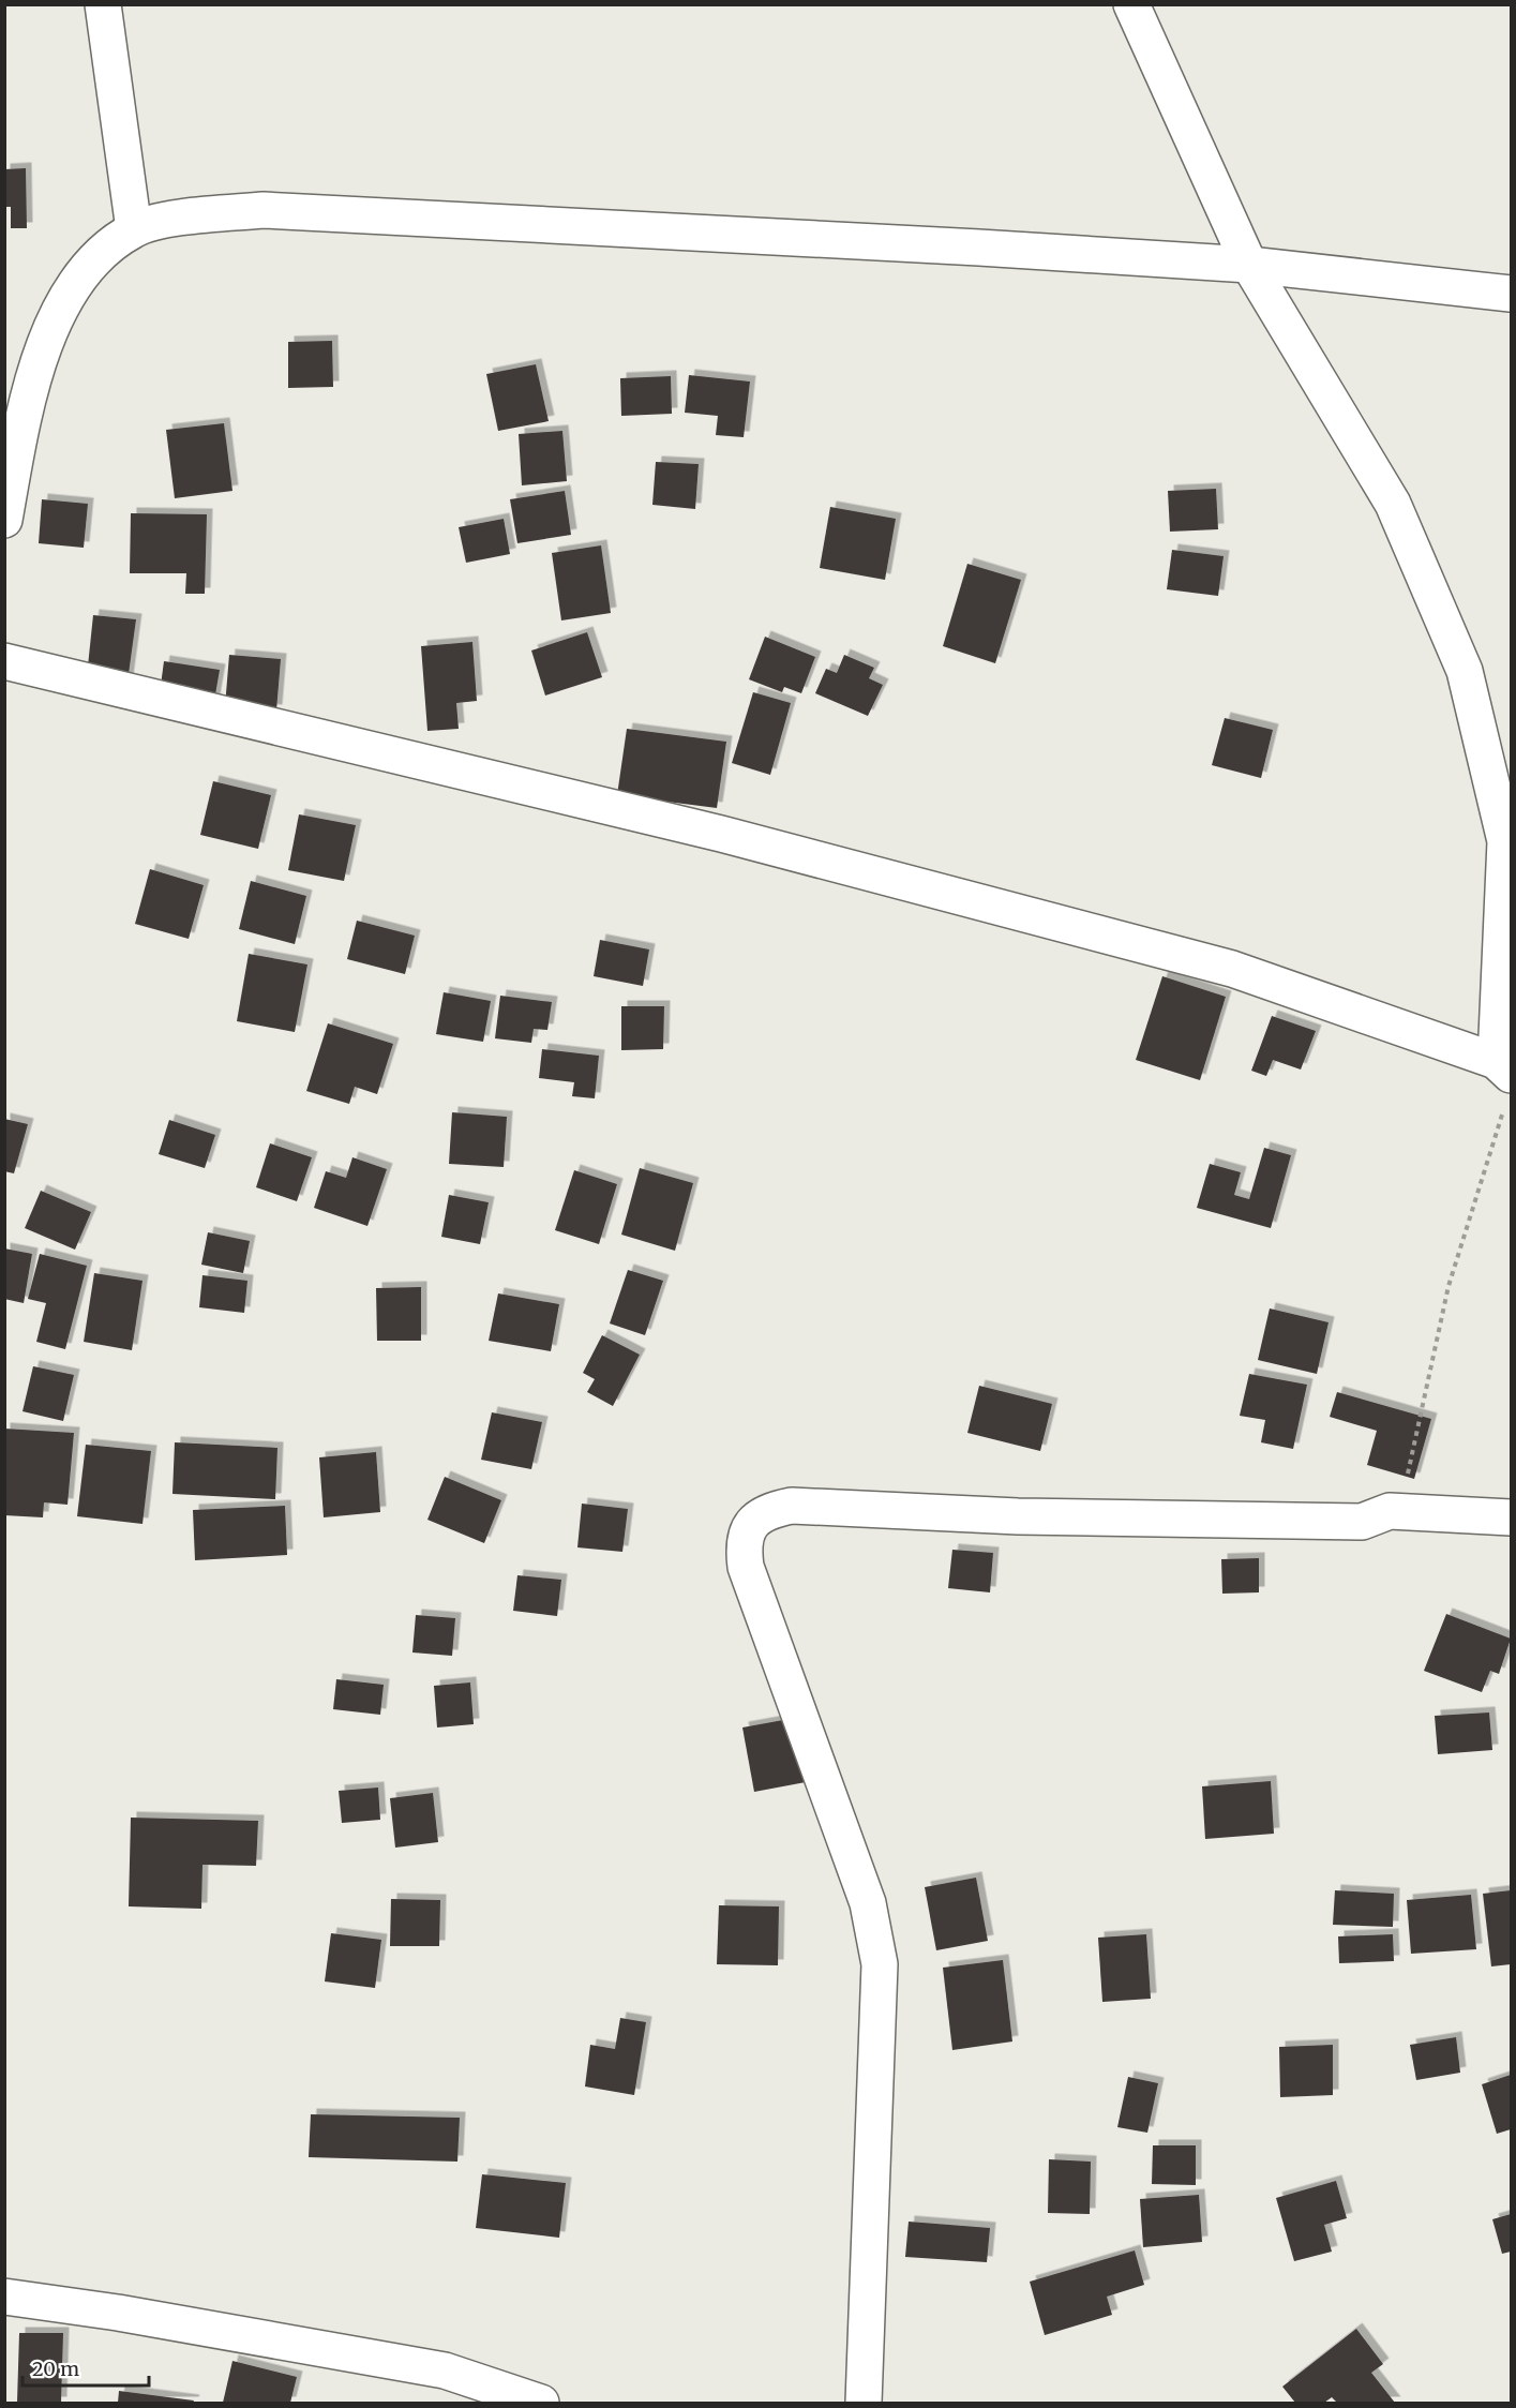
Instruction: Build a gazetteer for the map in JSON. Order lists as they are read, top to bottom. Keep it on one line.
{"scale_bar":"20 m"}
